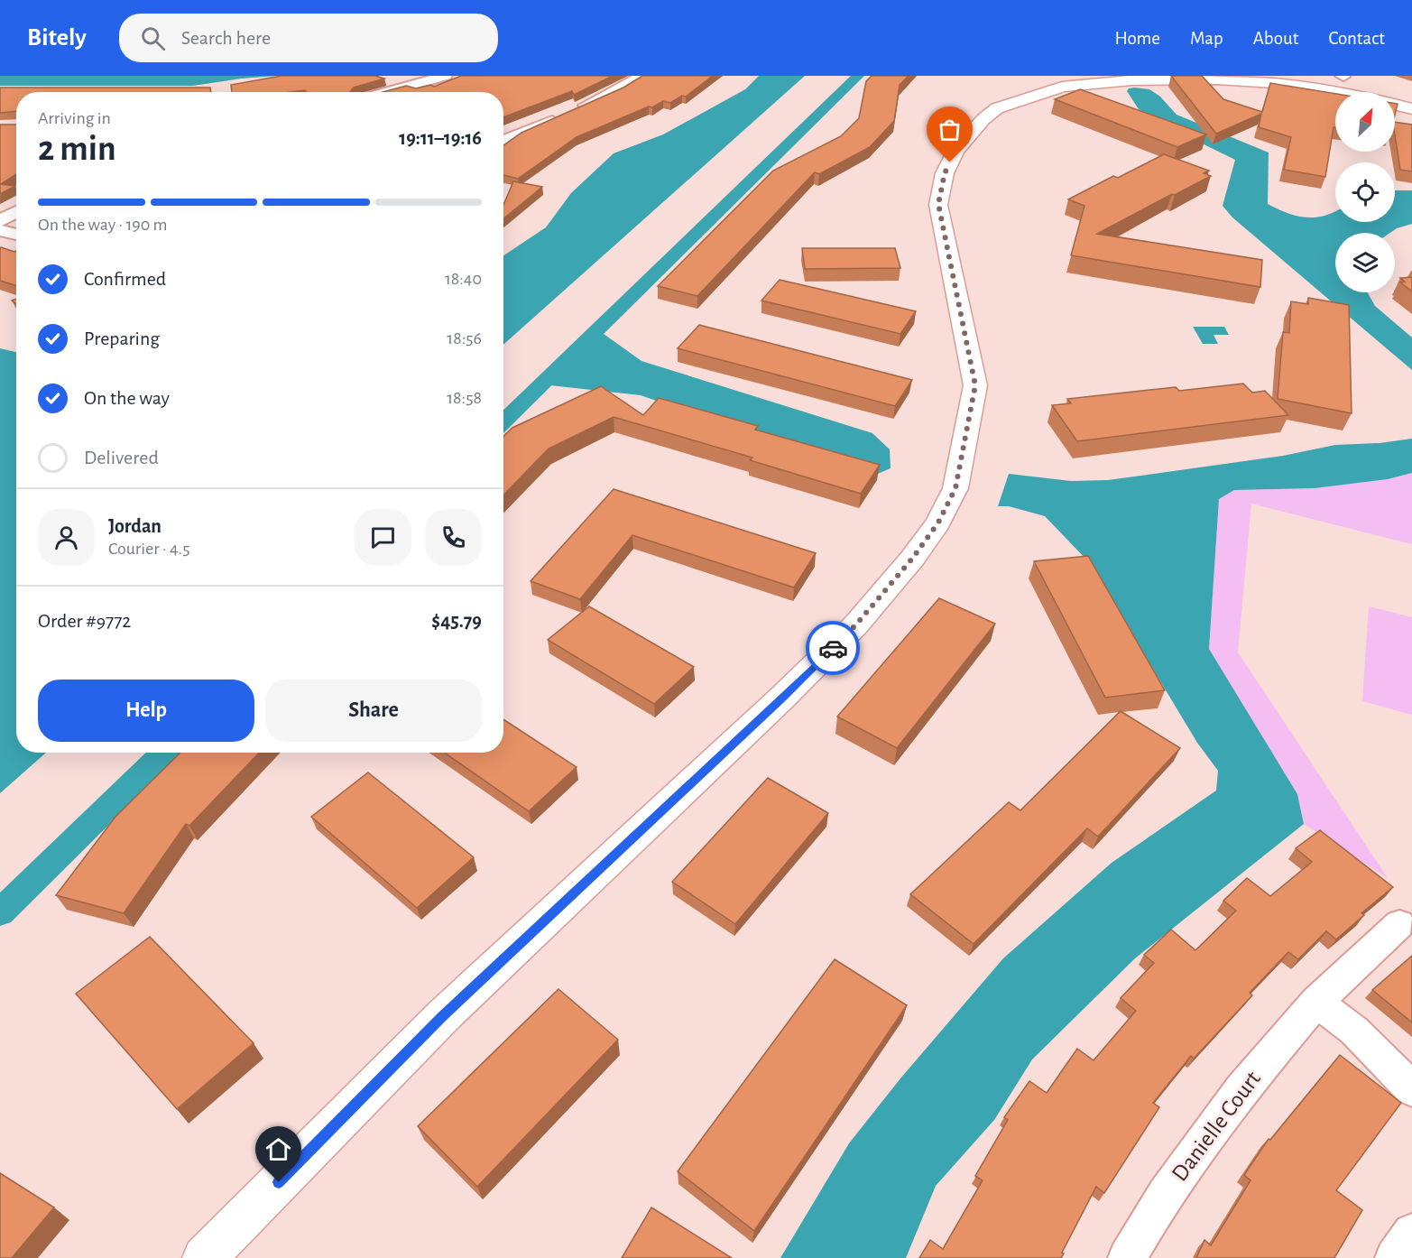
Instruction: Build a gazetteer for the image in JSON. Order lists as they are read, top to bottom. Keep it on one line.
{"streets":{"street":["Danielle Court"]},"north":"top right","page":{"header":"Bitely","search":"Search here","nav":["Home","Map","About","Contact"],"heading":["2 min","Arriving in","19:11–19:16"],"panel":["Jordan","Courier · 4.5","Order #9772","$45.79"],"bar":"On the way · 190 m","list":[["Confirmed","18:40"],["Preparing","18:56"],["On the way","18:58"],"Delivered"],"buttons":["Help","Share"]}}
